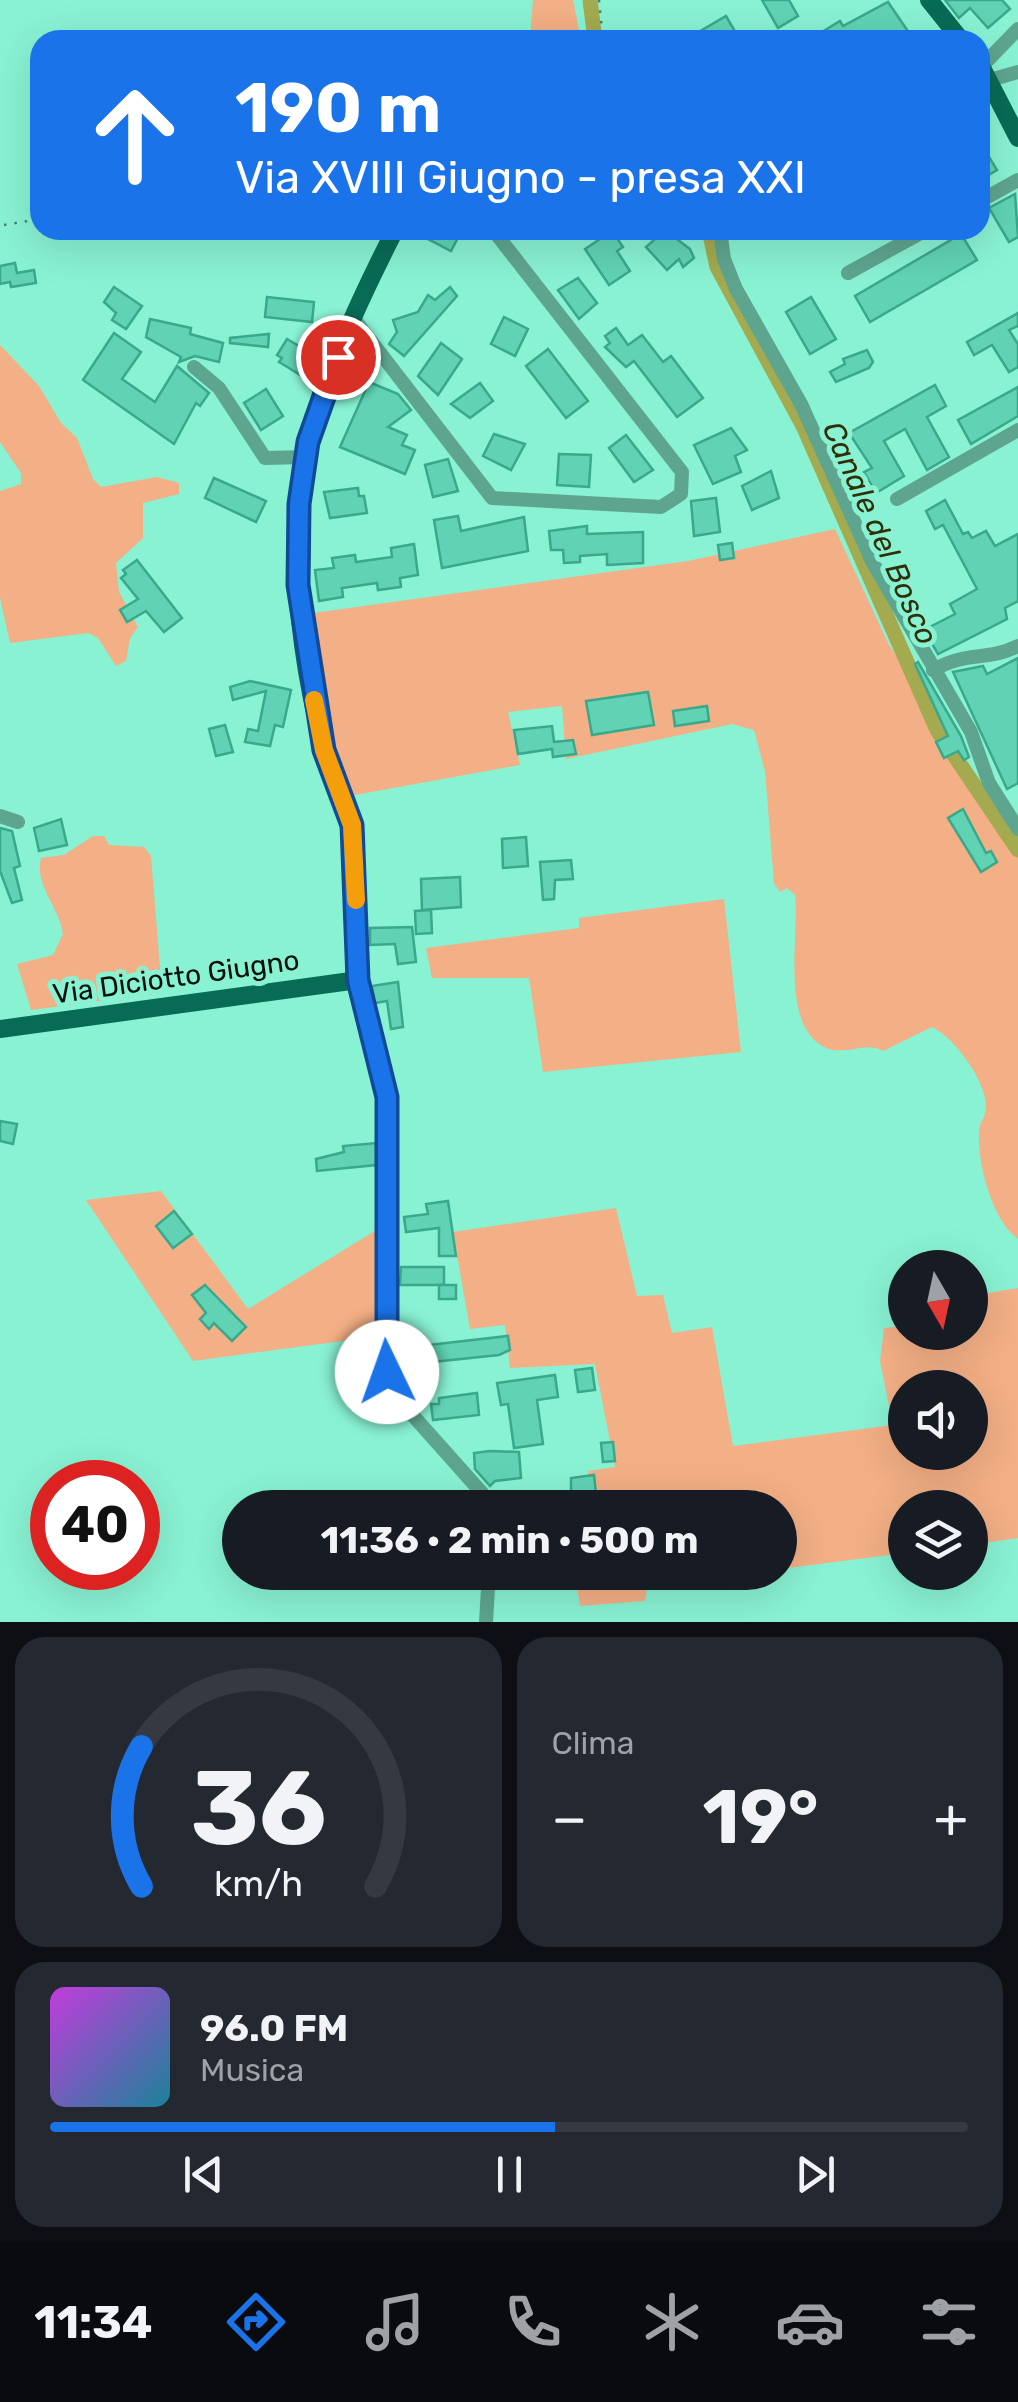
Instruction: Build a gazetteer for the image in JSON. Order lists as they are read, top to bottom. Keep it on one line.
{"streets":{"main road":["Via Diciotto Giugno"]},"water":["Canale del Bosco"],"north":"bottom","page":{"turn":["190 m","Via XVIII Giugno - presa XXI"],"limit":"40","trip":"11:36 · 2 min · 500 m","tile":"Clima","heat":["−","19°","+"],"song":["96.0 FM","Musica"],"tabs":"11:34","gauge":["36","km/h"]}}
